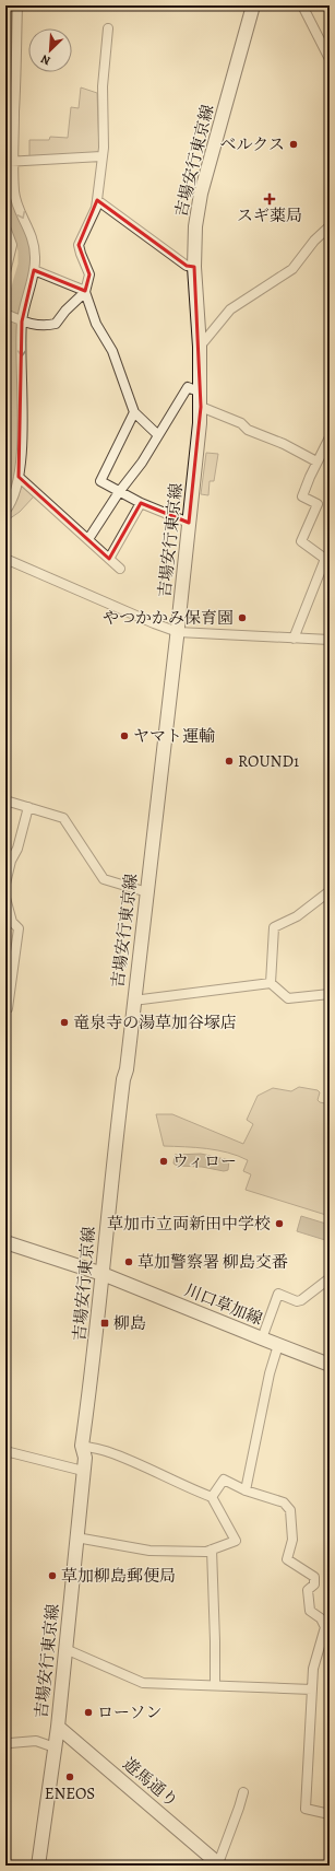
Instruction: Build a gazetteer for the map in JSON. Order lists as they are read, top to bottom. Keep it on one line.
{"streets":{"main road":["吉場安行東京線","川口草加線","遊馬通り"]},"crossings":[["吉場安行東京線","川口草加線"],["吉場安行東京線","遊馬通り"]],"places":{"other":["ベルクス","やつかかみ保育園","ヤマト運輸","ROUND1","竜泉寺の湯草加谷塚店","ウィロー","草加市立両新田中学校","草加警察署 柳島交番","草加柳島郵便局","ローソン","ENEOS"],"health":["スギ薬局"],"transit":["柳島"]},"north":"bottom left"}
